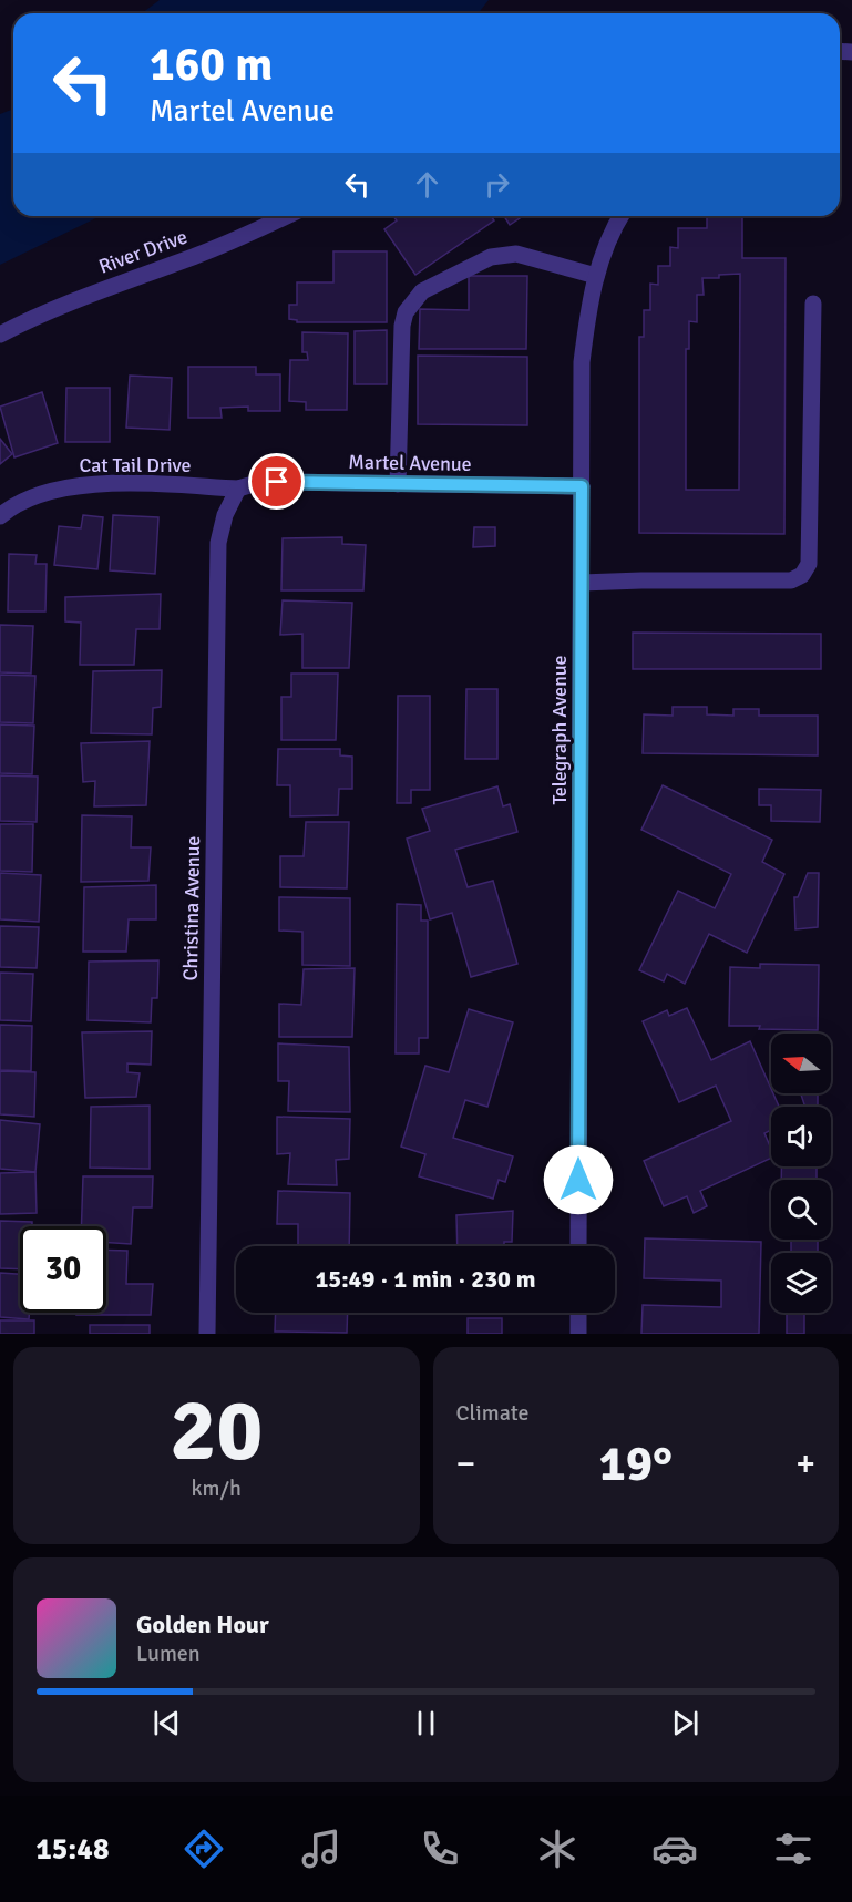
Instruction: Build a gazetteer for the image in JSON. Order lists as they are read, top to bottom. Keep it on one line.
{"streets":{"street":["River Drive","Martel Avenue","Cat Tail Drive","Telegraph Avenue","Christina Avenue"]},"crossings":[["Martel Avenue","Cat Tail Drive"],["Martel Avenue","Telegraph Avenue"],["Martel Avenue","Christina Avenue"],["Cat Tail Drive","Christina Avenue"]],"north":"left","page":{"turn":["160 m","Martel Avenue"],"limit":"30","trip":"15:49 · 1 min · 230 m","tile":[["20","km/h"],"Climate"],"heat":["−","19°","+"],"song":["Golden Hour","Lumen"],"tabs":"15:48"}}
